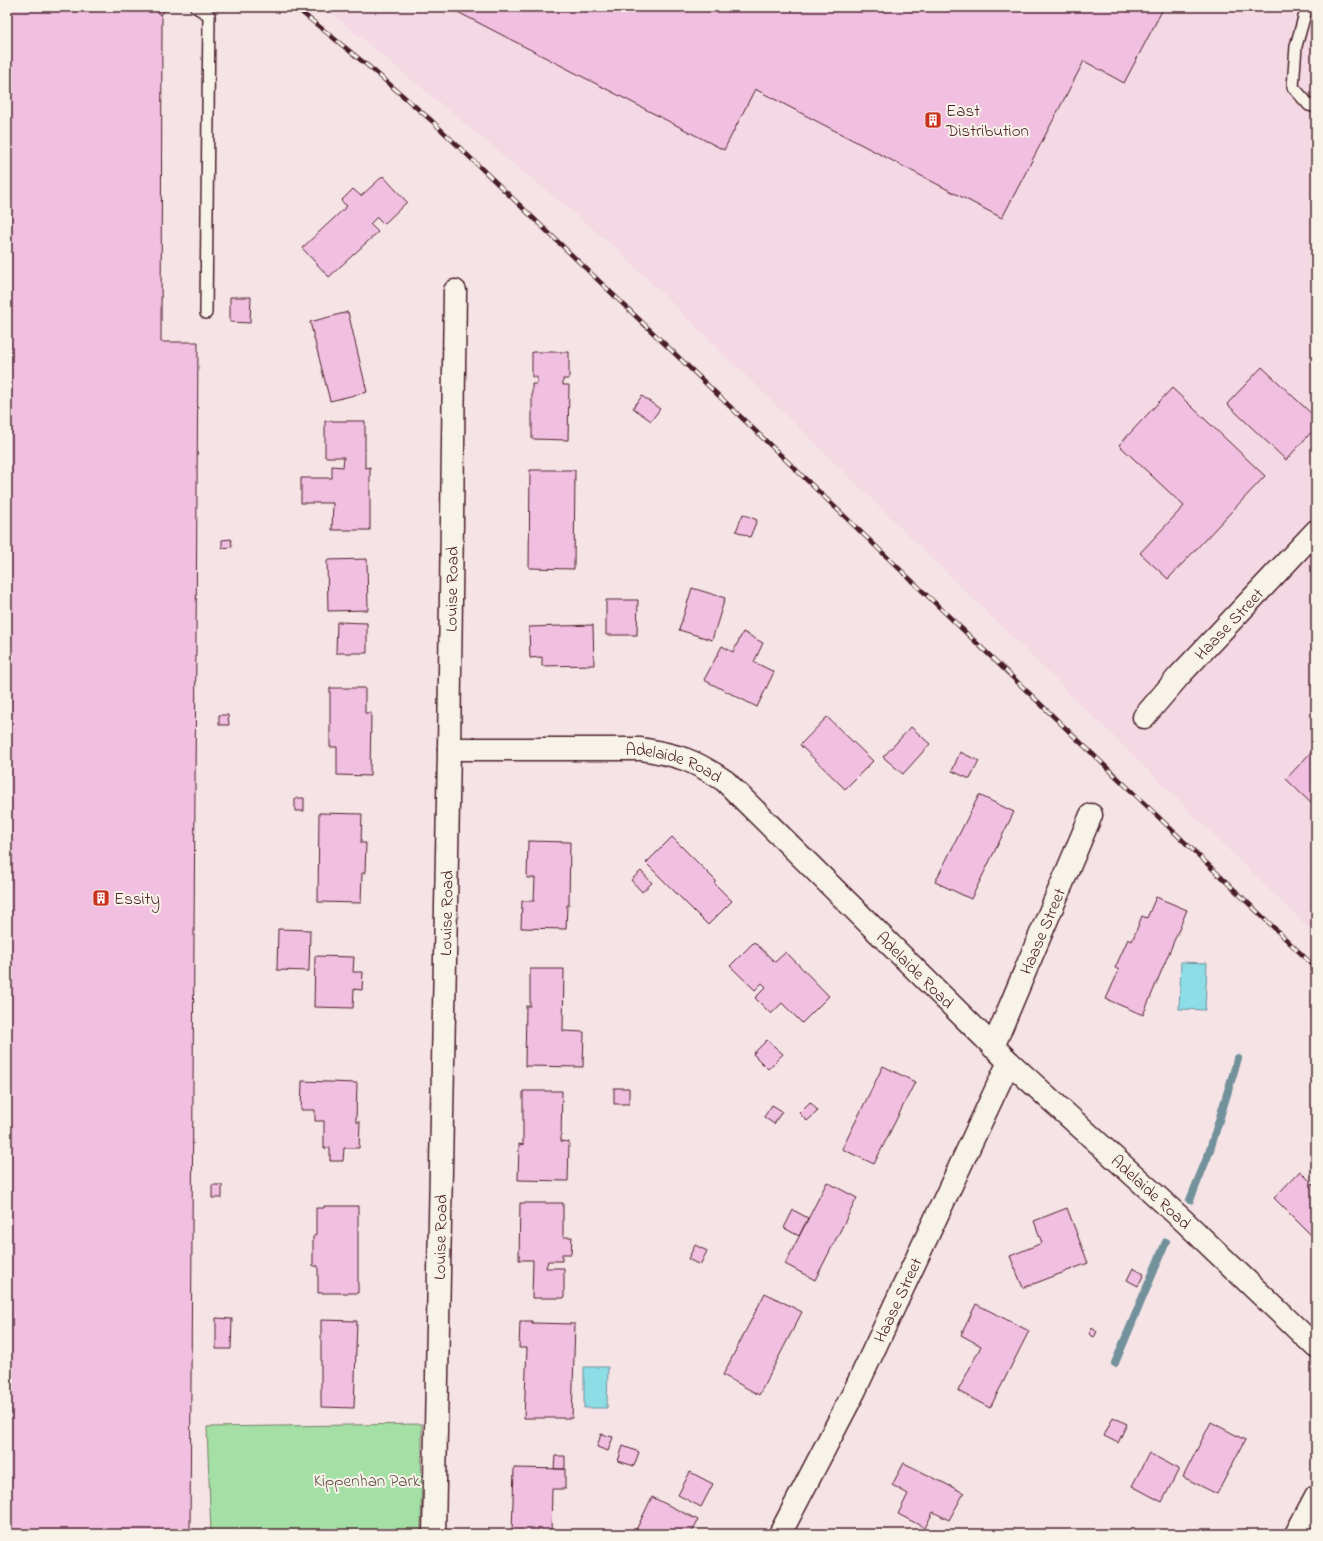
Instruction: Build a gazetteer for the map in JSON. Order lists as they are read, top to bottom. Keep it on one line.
{"streets":{"street":["Louise Road","Haase Street","Adelaide Road"]},"crossings":[["Louise Road","Adelaide Road"],["Haase Street","Adelaide Road"]],"parks":["Kippenhan Park"],"places":{"building":["East Distribution","Essity"]}}
